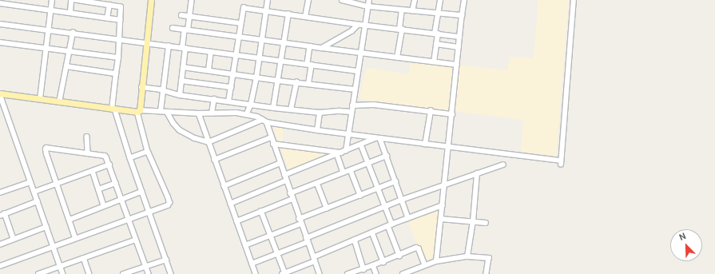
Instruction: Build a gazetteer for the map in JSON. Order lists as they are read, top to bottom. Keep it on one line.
{"north":"top left"}
